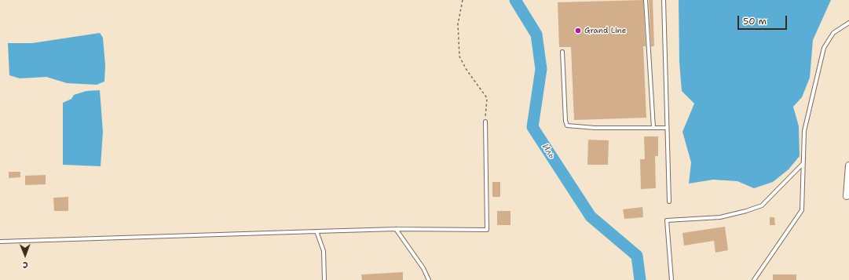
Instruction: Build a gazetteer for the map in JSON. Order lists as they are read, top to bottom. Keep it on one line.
{"water":["Иль"],"places":["Grand Line"],"scale_bar":"50 m","north":"bottom"}
